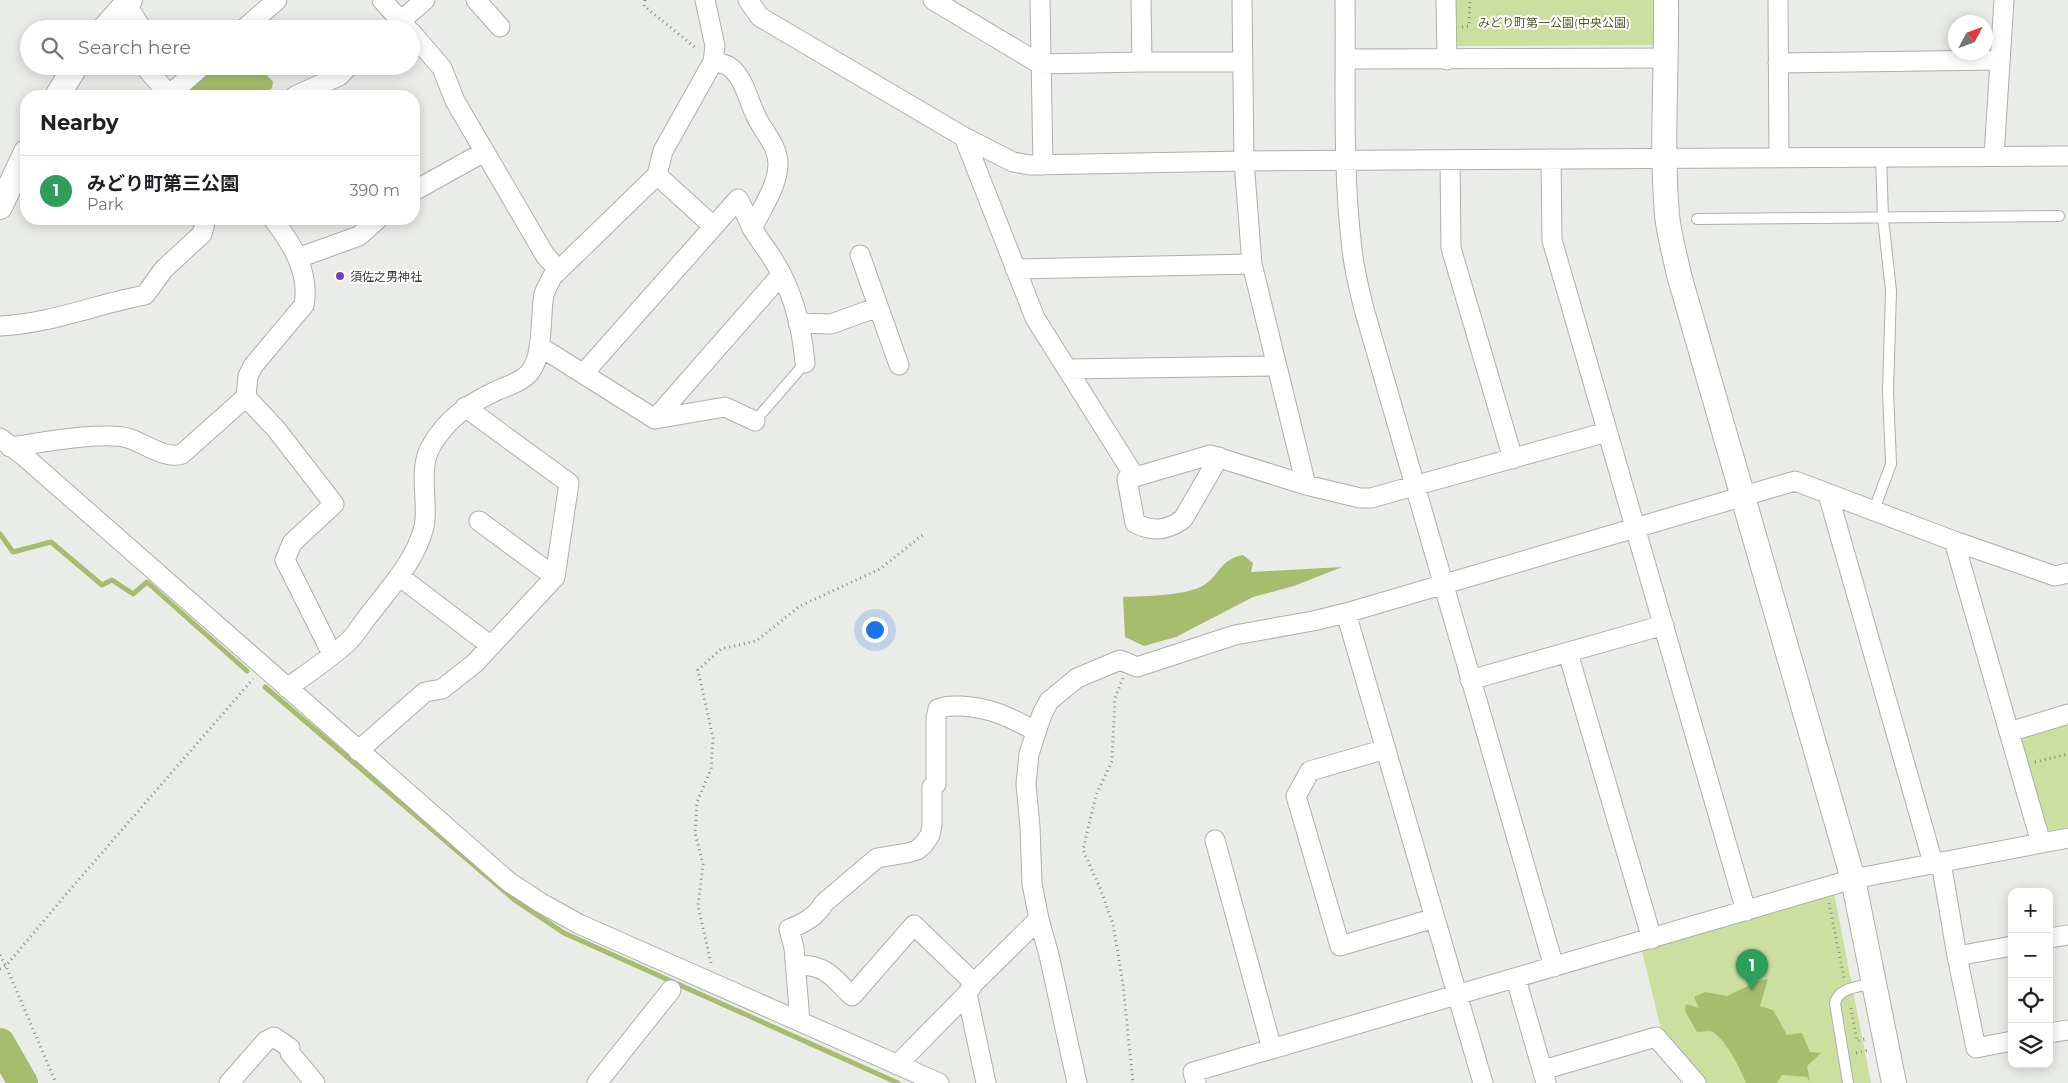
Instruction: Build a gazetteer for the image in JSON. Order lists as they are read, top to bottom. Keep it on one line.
{"parks":["みどり町第一公園(中央公園)"],"places":["須佐之男神社"],"north":"top right","page":{"search":"Search here","heading":"Nearby","list":[{"mark":"1","name":"みどり町第三公園","note":"Park","value":"390 m"}],"map_buttons":["+","−"],"pins":"1"}}
